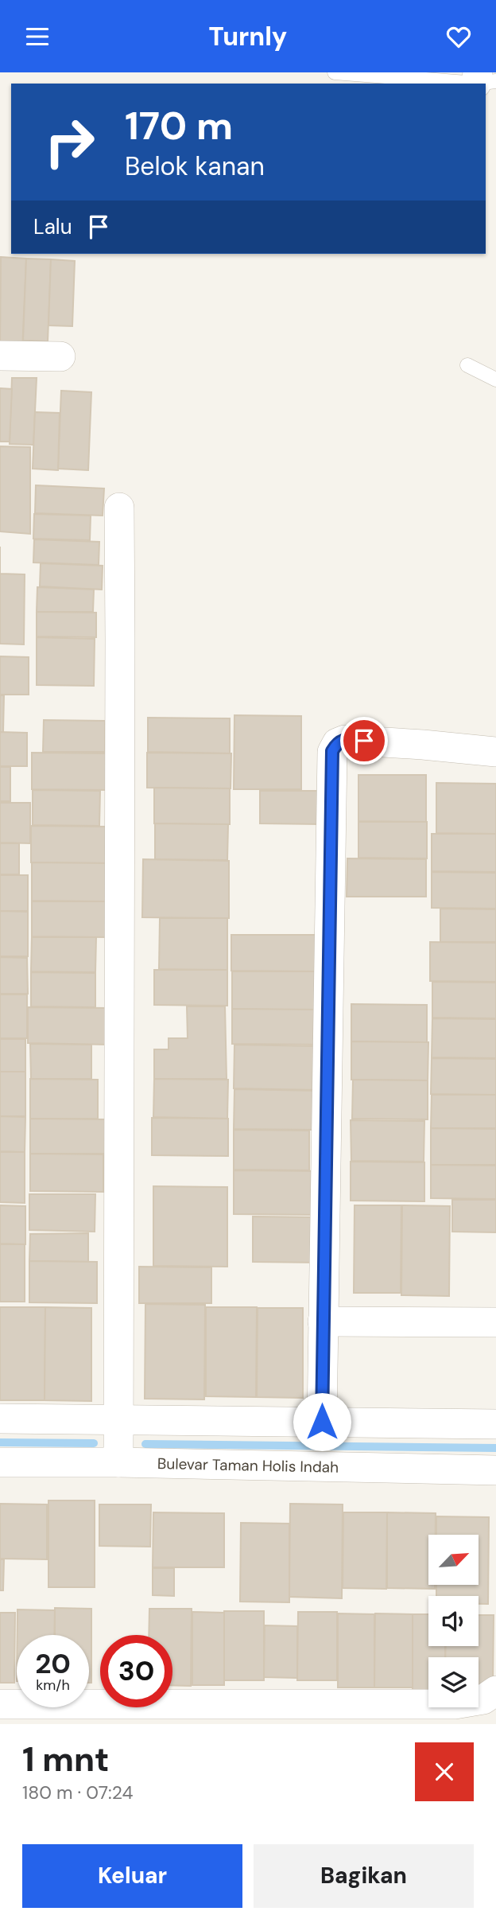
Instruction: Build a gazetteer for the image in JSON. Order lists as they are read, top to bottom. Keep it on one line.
{"streets":{"street":["Bulevar Taman Holis Indah"]},"north":"top right","page":{"header":"Turnly","turn":["170 m","Belok kanan"],"then":"Lalu","speed":"20 km/h","limit":"30","heading":["1 mnt","180 m · 07:24"],"buttons":["Keluar","Bagikan"]}}
